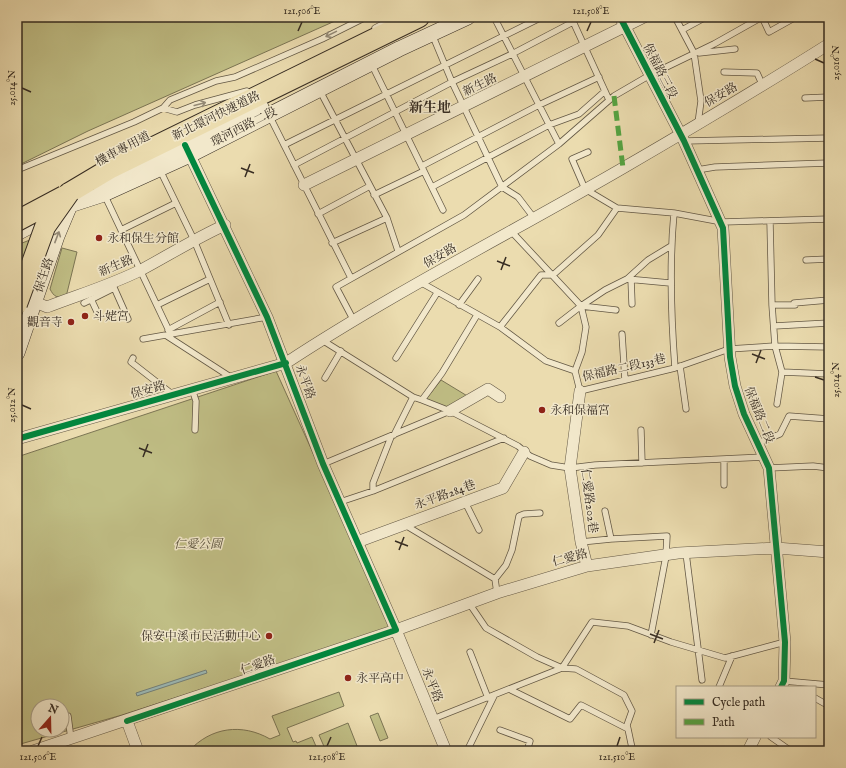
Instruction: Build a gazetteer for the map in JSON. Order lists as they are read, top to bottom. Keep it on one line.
{"streets":{"highway":["新北環河快速道路"],"main road":["環河西路二段","保生路"],"street":["保福路三段","新生路","保安路","永平路","保福路二段","永平路284巷","仁愛路202巷","仁愛路"],"lane":["機車專用道","保福路二段133巷"]},"crossings":[["保福路三段","新生路"],["保福路三段","保安路"],["保福路三段","保福路二段"],["新生路","保生路"],["新生路","永平路"],["保安路","保福路二段133巷"],["保安路","永平路"],["保安路","保福路二段"],["新北環河快速道路","環河西路二段"],["新北環河快速道路","機車專用道"],["環河西路二段","永平路"],["保福路二段133巷","保福路二段"],["保福路二段133巷","仁愛路202巷"],["永平路","永平路284巷"],["永平路","仁愛路"],["保福路二段","仁愛路"],["仁愛路202巷","仁愛路"]],"districts":["新生地"],"parks":["仁愛公園"],"places":["永和保生分館","斗姥宮","觀音寺","永和保福宮","保安中溪市民活動中心","永平高中"],"legend":["Cycle path","Path"],"north":"top","coordinates":["121.506°E","121.508°E","25.016°N","25.014°N","25.012°N","121.510°E"]}
